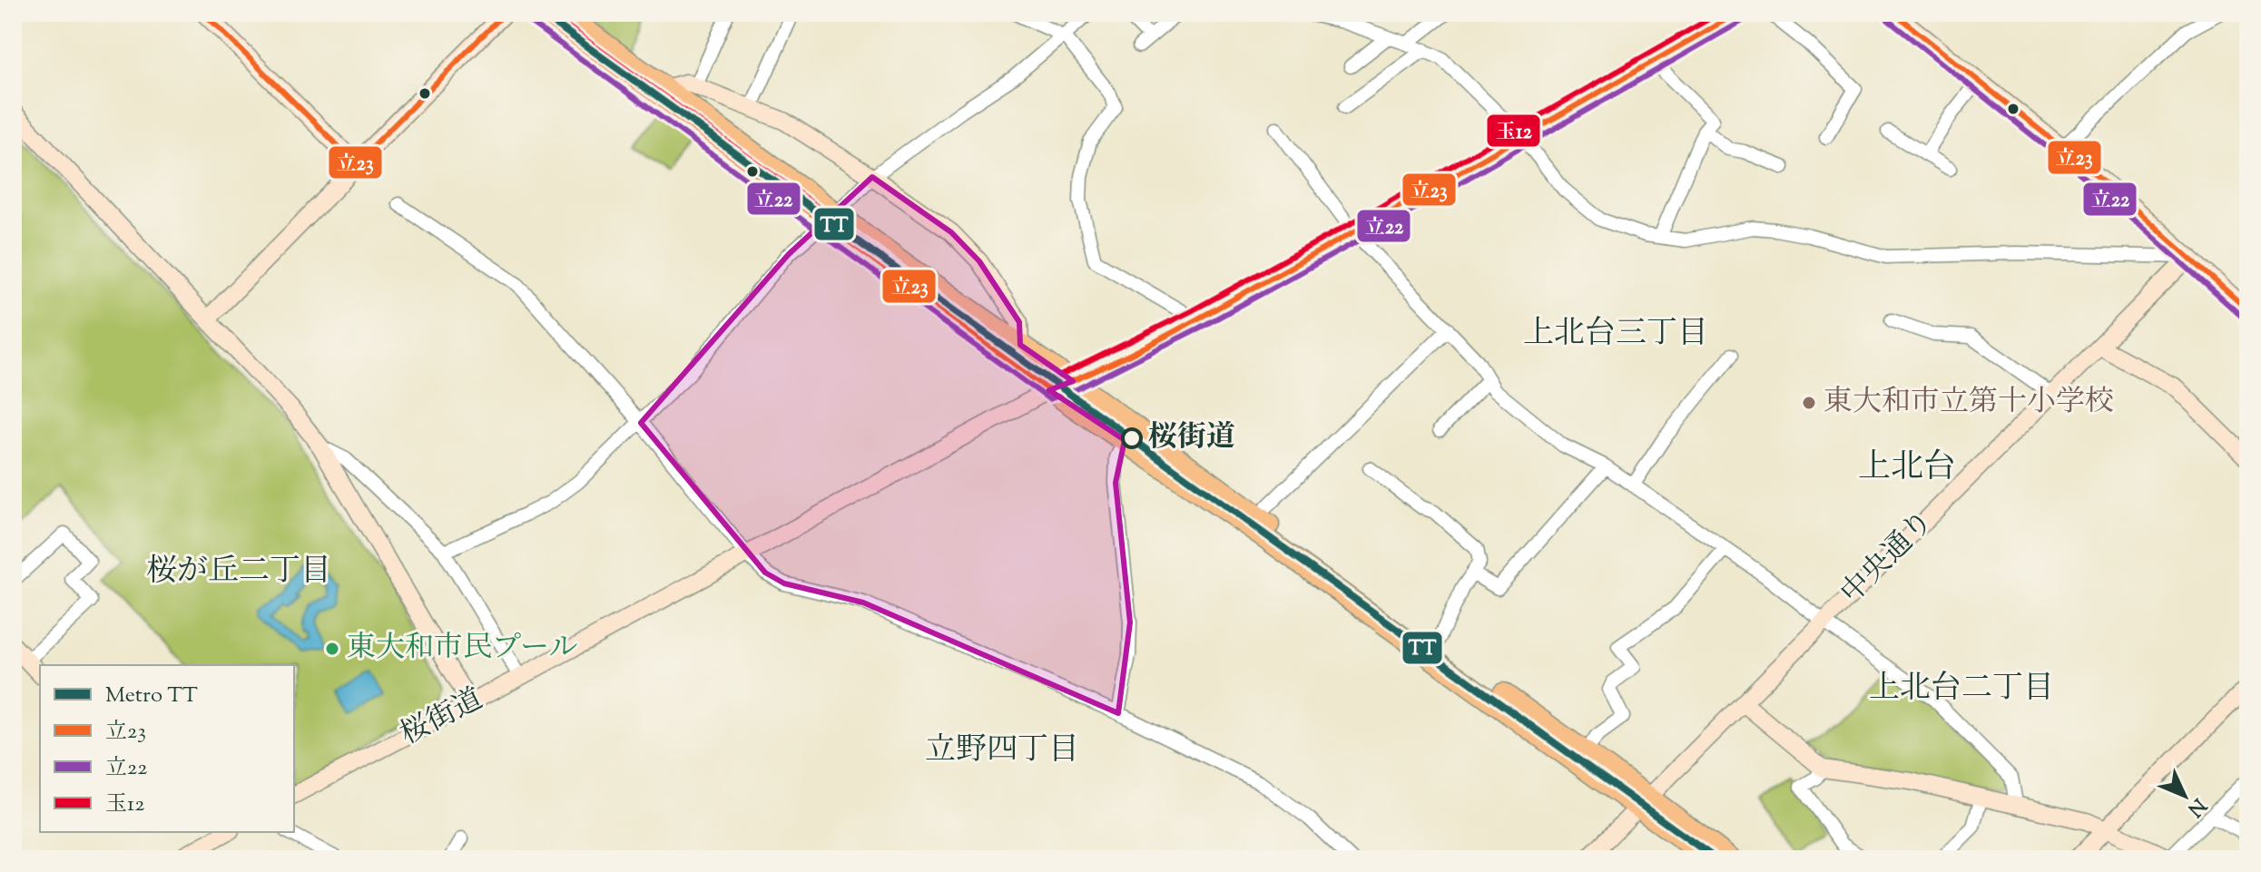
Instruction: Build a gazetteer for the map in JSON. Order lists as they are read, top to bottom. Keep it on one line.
{"streets":{"street":["中央通り","桜街道"]},"districts":["上北台三丁目","上北台","桜が丘二丁目","上北台二丁目","立野四丁目"],"places":["東大和市立第十小学校","桜街道","東大和市民プール"],"lines":["metro line TT","transit line 立23","transit line 玉12","transit line 立22"],"legend":["Metro TT","立23","立22","玉12"],"north":"bottom right"}
